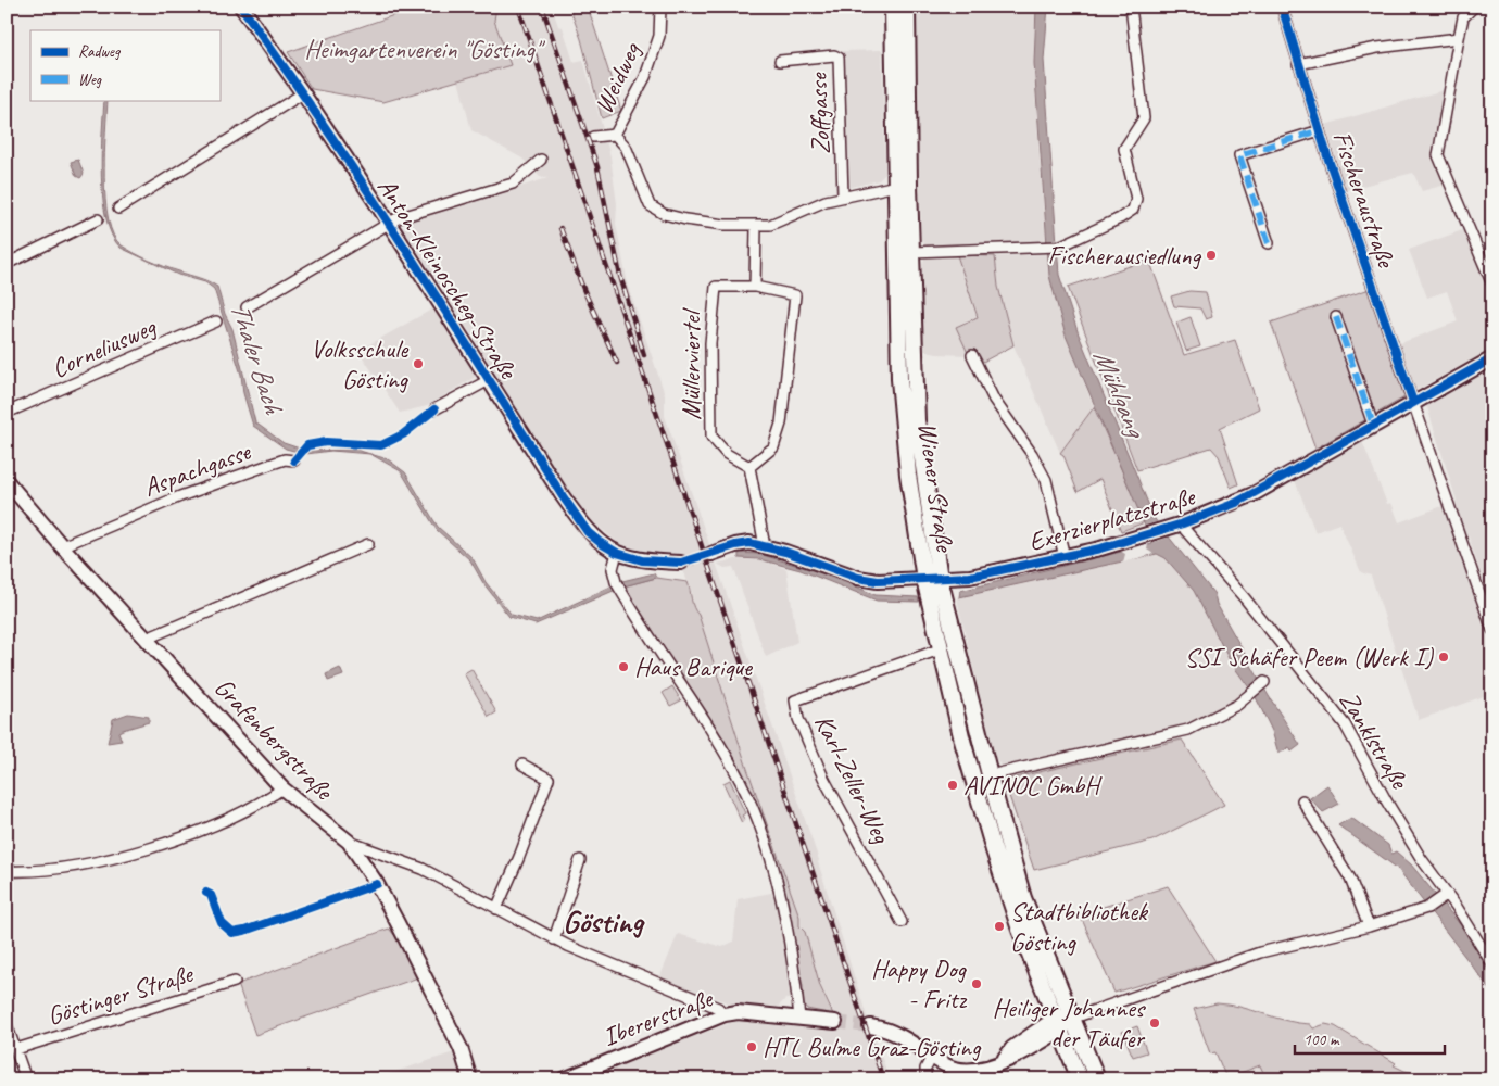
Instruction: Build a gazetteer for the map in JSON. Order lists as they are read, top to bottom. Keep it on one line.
{"streets":{"main road":["Wiener Straße"],"street":["Weidweg","Zoffgasse","Fischeraustraße","Anton-Kleinoscheg-Straße","Corneliusweg","Müllerviertel","Aspachgasse","Exerzierplatzstraße","Grafenbergstraße","Zanklstraße","Karl-Zeller-Weg","Göstinger Straße","Ibererstraße"]},"crossings":[["Fischeraustraße","Exerzierplatzstraße"],["Aspachgasse","Grafenbergstraße"],["Wiener Straße","Exerzierplatzstraße"],["Wiener Straße","Karl-Zeller-Weg"],["Exerzierplatzstraße","Zanklstraße"],["Grafenbergstraße","Ibererstraße"]],"districts":["Gösting"],"water":["Thaler Bach","Mühlgang"],"parks":["Heimgartenverein \"Gösting\""],"places":["Fischerausiedlung","Volksschule Gösting","SSI Schäfer Peem (Werk I)","Haus Barique","AVINOC GmbH","Stadtbibliothek Gösting","Happy Dog - Fritz","Heiliger Johannes der Täufer","HTL Bulme Graz-Gösting"],"legend":["Radweg","Weg"],"scale_bar":"100 m"}
